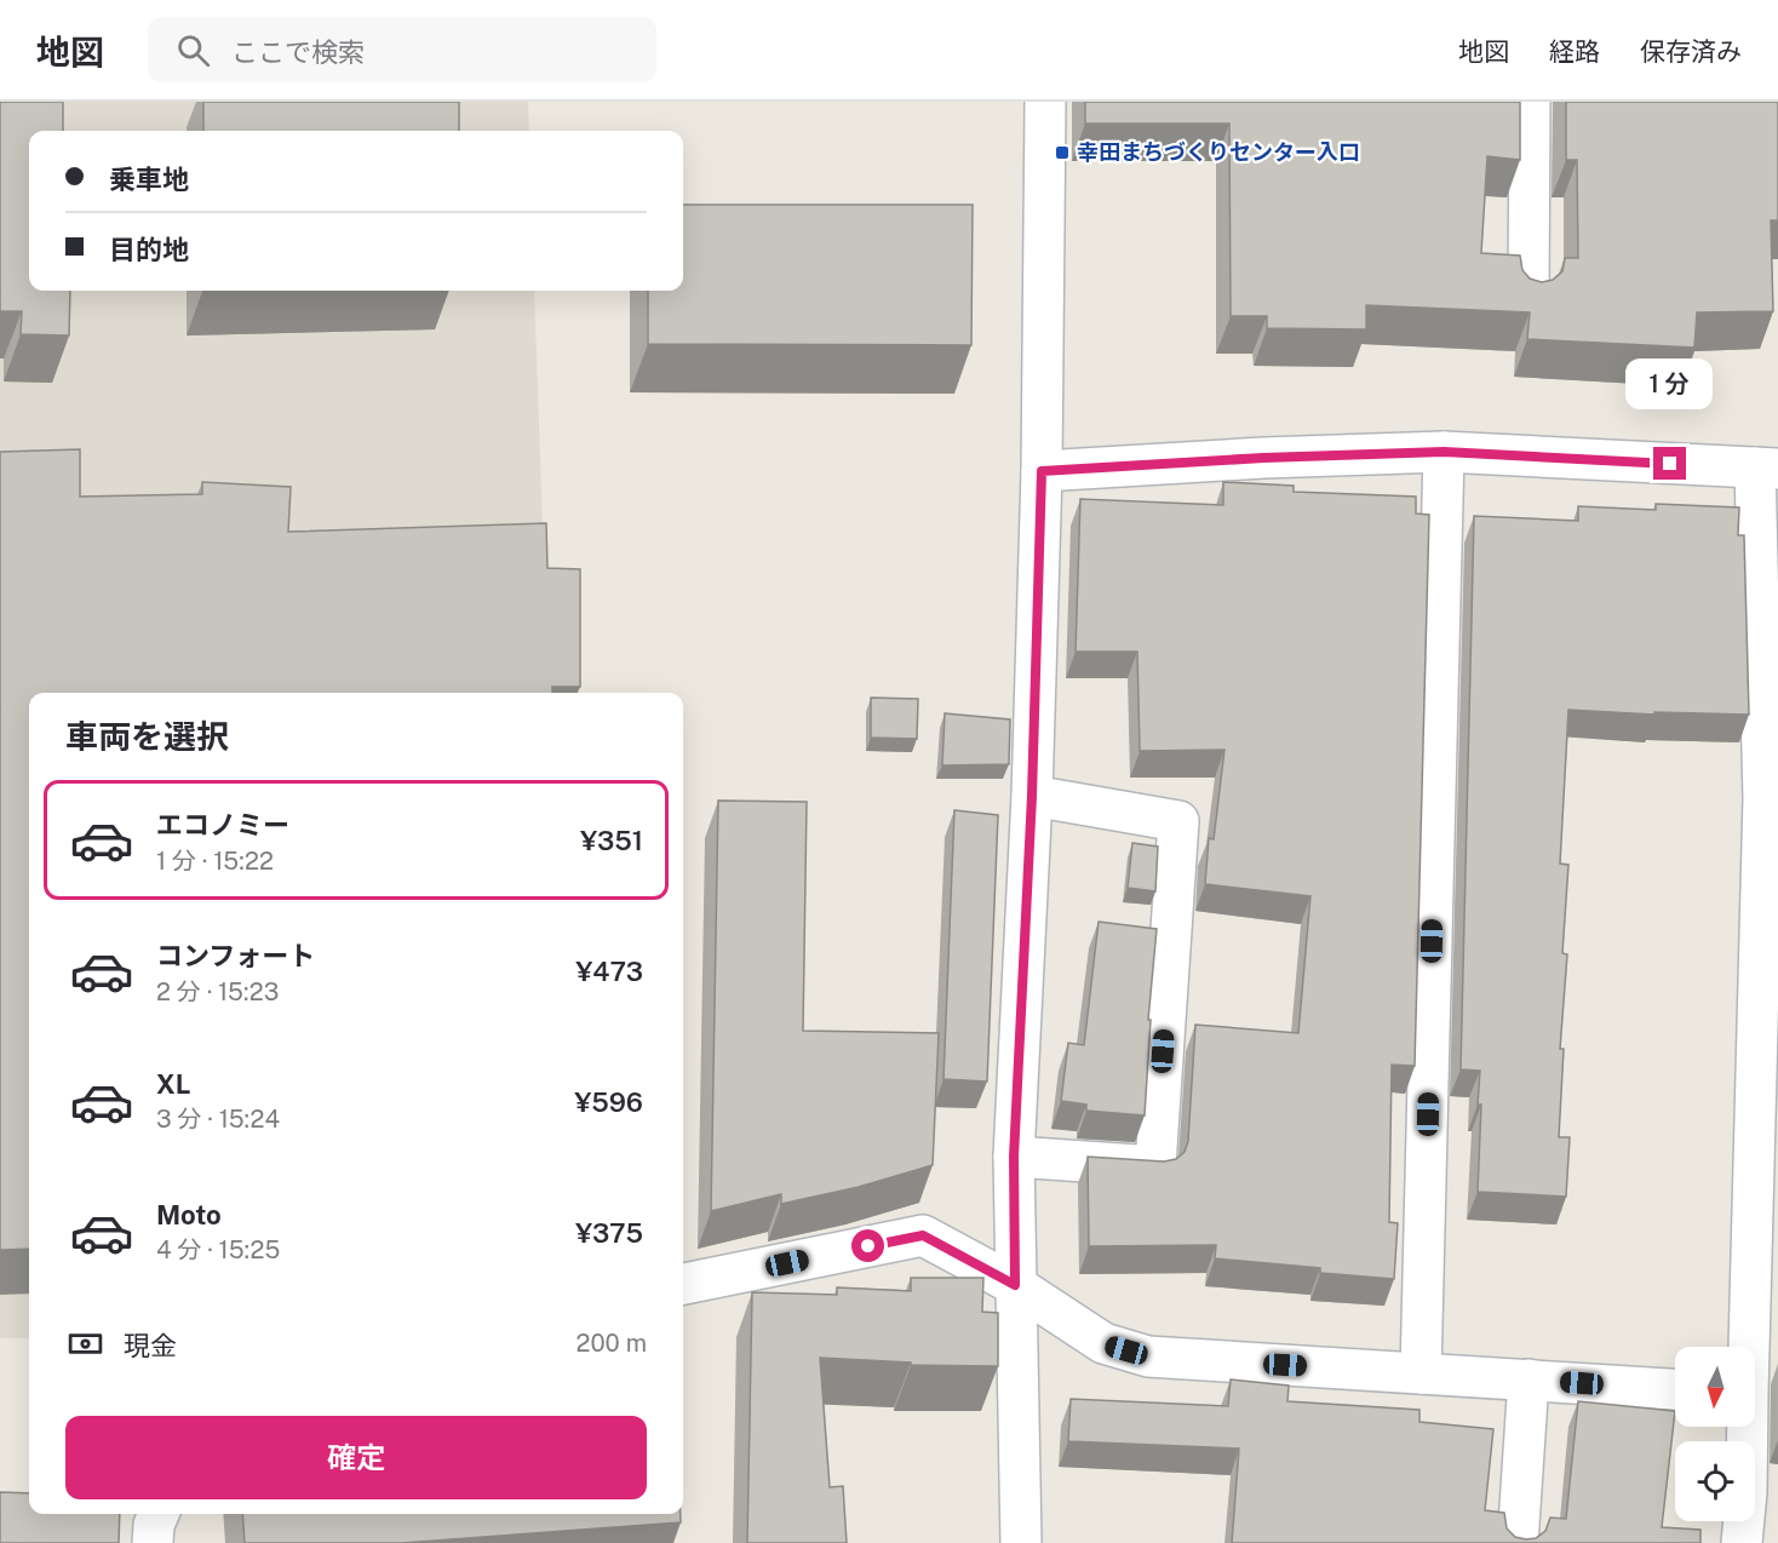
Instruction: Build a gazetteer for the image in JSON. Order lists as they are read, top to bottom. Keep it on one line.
{"places":{"transit":["幸田まちづくりセンター入口"]},"north":"bottom","page":{"header":"地図","search":"ここで検索","nav":["地図","経路","保存済み"],"banner":["乗車地","目的地"],"bubble":"1 分","heading":"車両を選択","list":[{"name":"エコノミー","note":"1 分 · 15:22","value":"¥351"},{"name":"コンフォート","note":"2 分 · 15:23","value":"¥473"},{"name":"XL","note":"3 分 · 15:24","value":"¥596"},{"name":"Moto","note":"4 分 · 15:25","value":"¥375"}],"pay":["現金","200 m"],"buttons":"確定"}}
